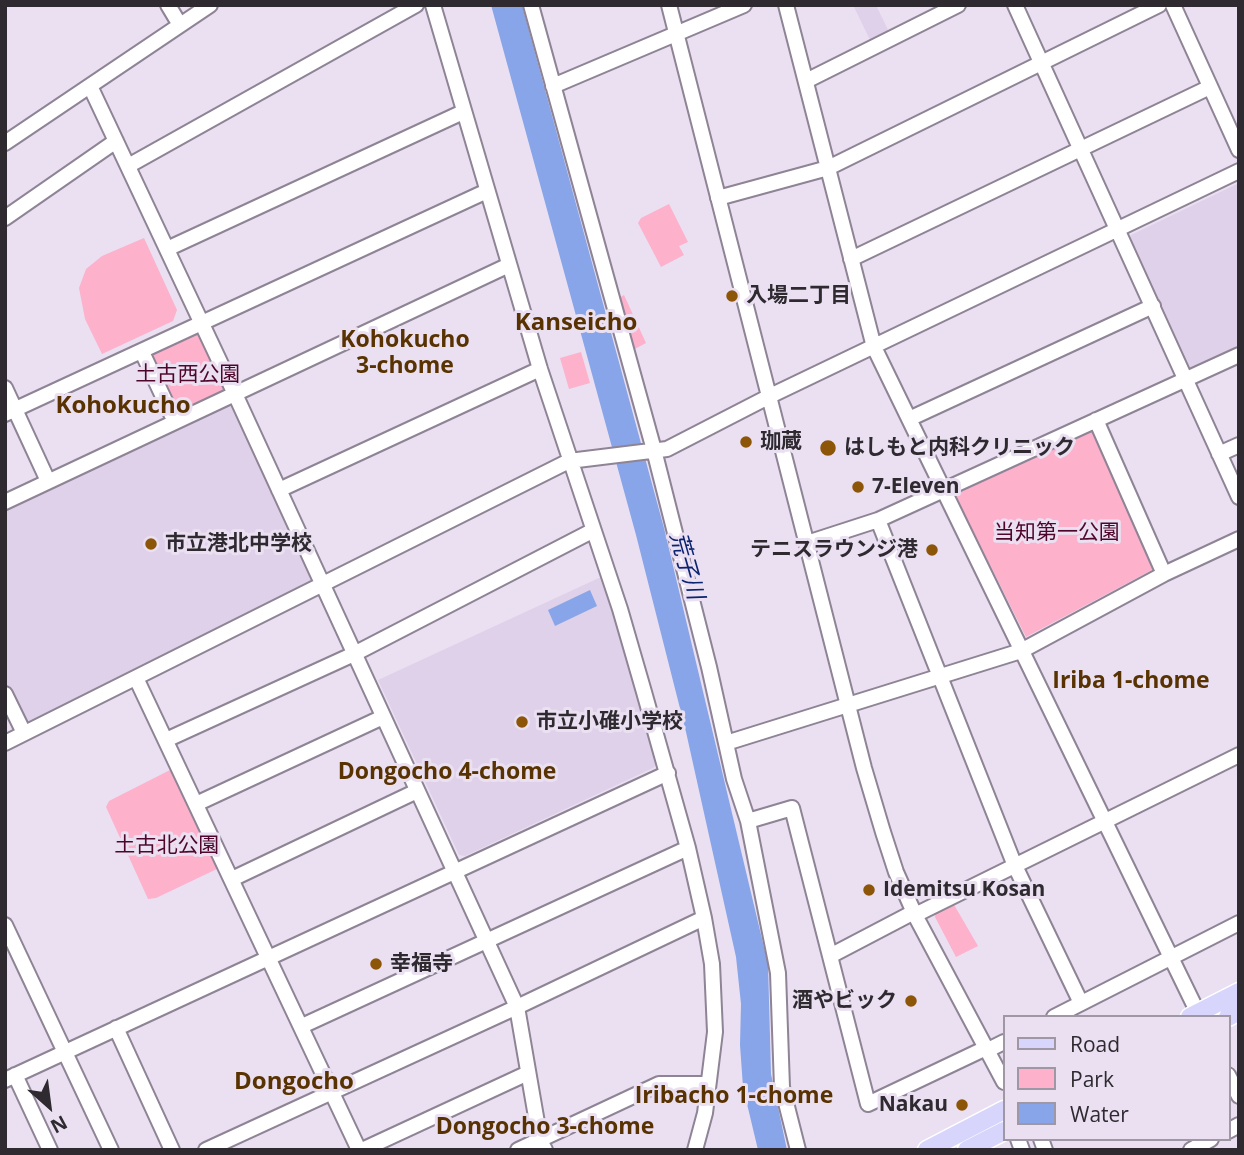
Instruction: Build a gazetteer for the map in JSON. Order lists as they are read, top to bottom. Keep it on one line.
{"districts":["Kanseicho","Kohokucho 3-chome","Kohokucho","Iriba 1-chome","Dongocho 4-chome","Dongocho","Iribacho 1-chome","Dongocho 3-chome"],"water":["荒子川"],"parks":["土古西公園","当知第一公園","土古北公園"],"places":["入場二丁目","珈蔵","はしもと内科クリニック","7-Eleven","市立港北中学校","テニスラウンジ港","市立小碓小学校","Idemitsu Kosan","幸福寺","酒やビック","Nakau"],"legend":["Road","Park","Water"],"north":"bottom right"}
